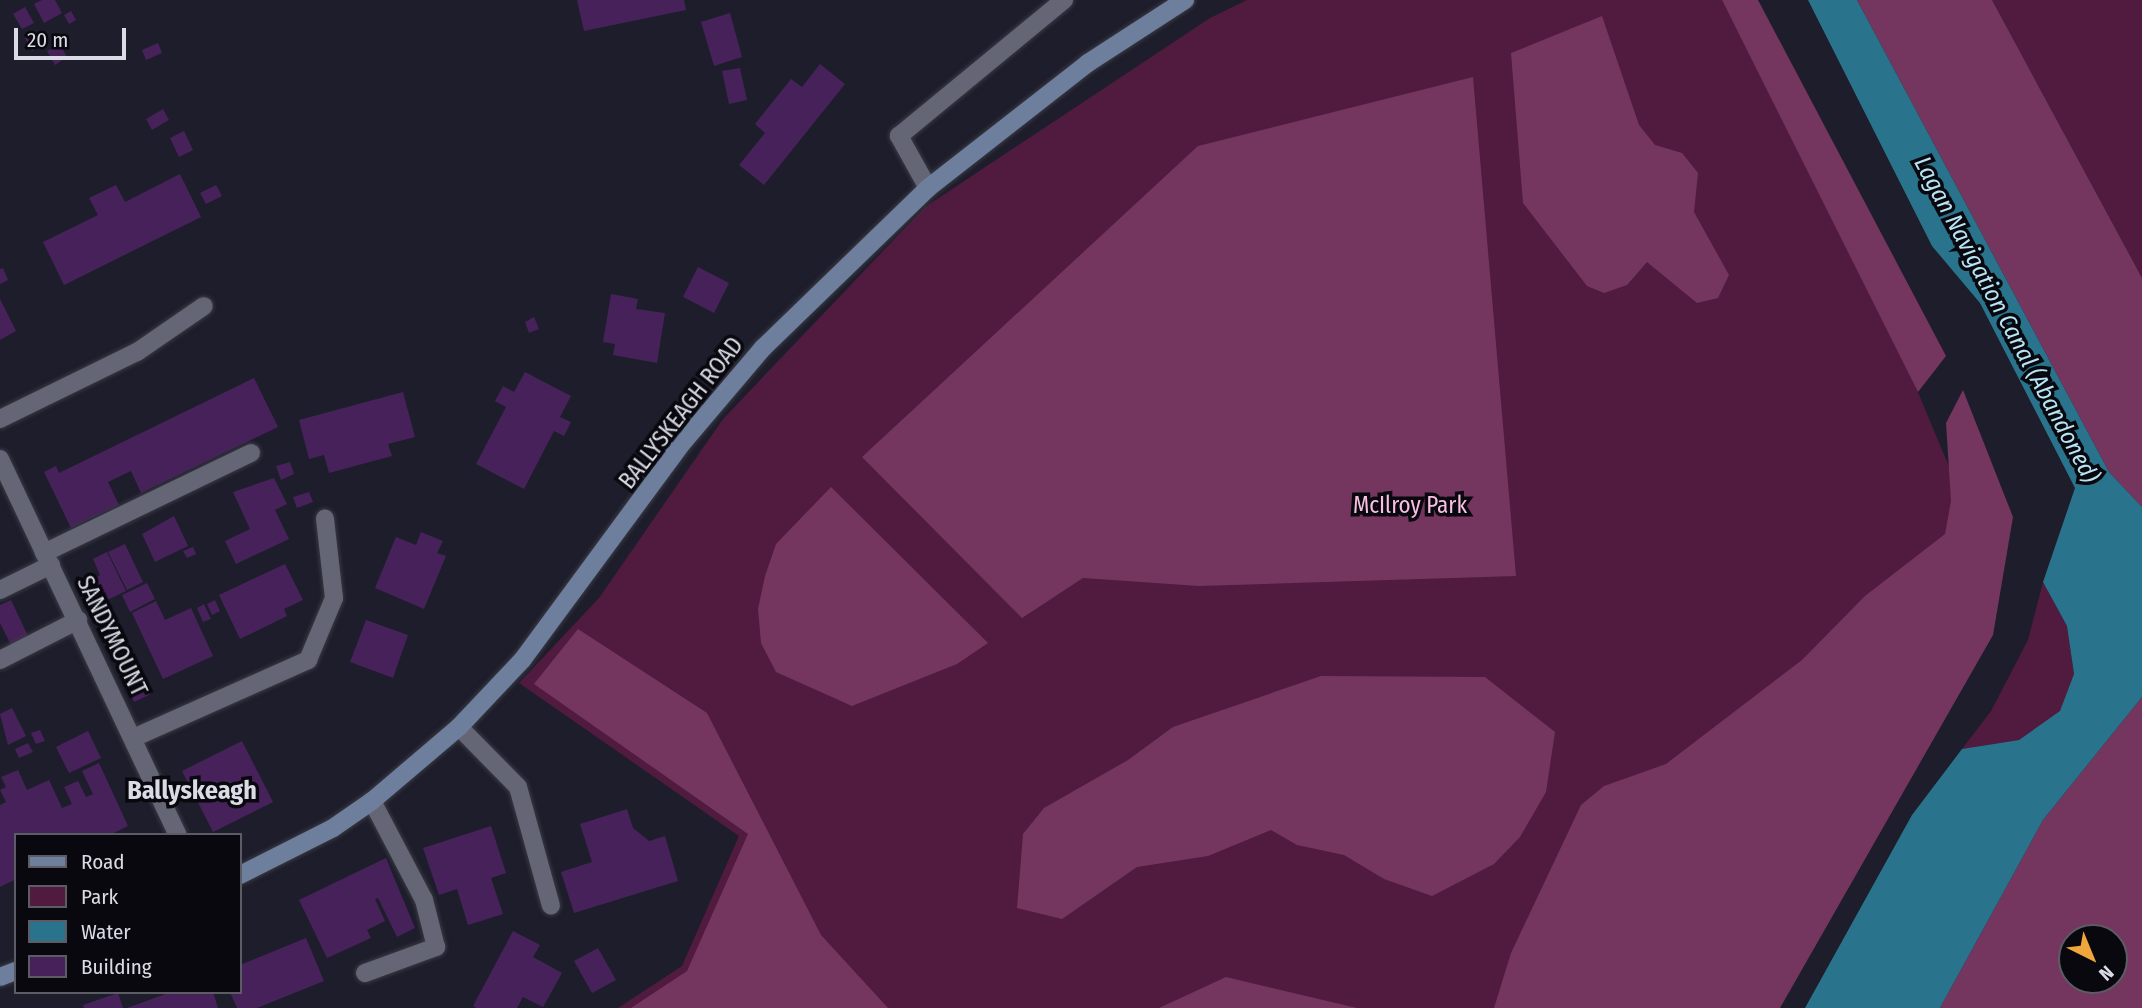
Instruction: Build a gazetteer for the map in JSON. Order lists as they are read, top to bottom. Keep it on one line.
{"streets":{"main road":["BALLYSKEAGH ROAD"],"street":["SANDYMOUNT"]},"districts":["Ballyskeagh"],"water":["Lagan Navigation Canal (Abandoned)"],"parks":["McIlroy Park"],"legend":["Road","Park","Water","Building"],"scale_bar":"20 m","north":"bottom right"}
